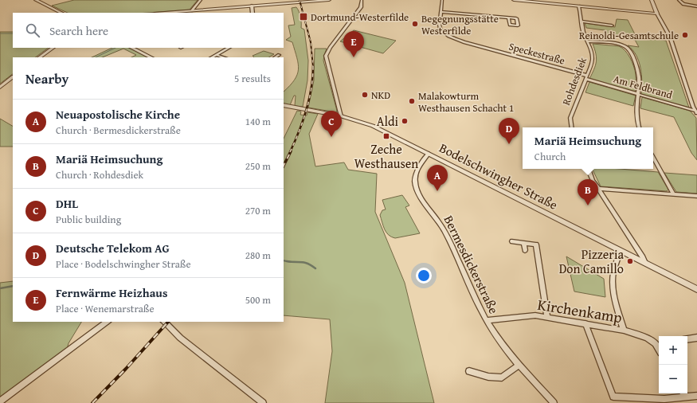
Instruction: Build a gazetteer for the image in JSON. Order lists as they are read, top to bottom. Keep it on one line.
{"streets":{"street":["Speckestraße","Rohdesdiek","Am Feldbrand","Bodelschwingher Straße","Bermesdickerstraße","Kirchenkamp"]},"crossings":[["Speckestraße","Rohdesdiek"],["Speckestraße","Am Feldbrand"],["Rohdesdiek","Am Feldbrand"],["Bodelschwingher Straße","Bermesdickerstraße"],["Bermesdickerstraße","Kirchenkamp"]],"places":{"transit":["Dortmund-Westerfilde","Zeche Westhausen"],"other":["Begegnungsstätte Westerfilde","Reinoldi-Gesamtschule","NKD","Malakowturm Westhausen Schacht 1","Aldi","Pizzeria Don Camillo"]},"page":{"search":"Search here","pins":["E","C","D","A","B"],"heading":["Nearby","5 results"],"list":[{"mark":"A","name":"Neuapostolische Kirche","note":"Church · Bermesdickerstraße","value":"140 m"},{"mark":"B","name":"Mariä Heimsuchung","note":"Church · Rohdesdiek","value":"250 m"},{"mark":"C","name":"DHL","note":"Public building","value":"270 m"},{"mark":"D","name":"Deutsche Telekom AG","note":"Place · Bodelschwingher Straße","value":"280 m"},{"mark":"E","name":"Fernwärme Heizhaus","note":"Place · Wenemarstraße","value":"500 m"}],"popup":["Mariä Heimsuchung","Church"],"map_buttons":["+","−"]}}
